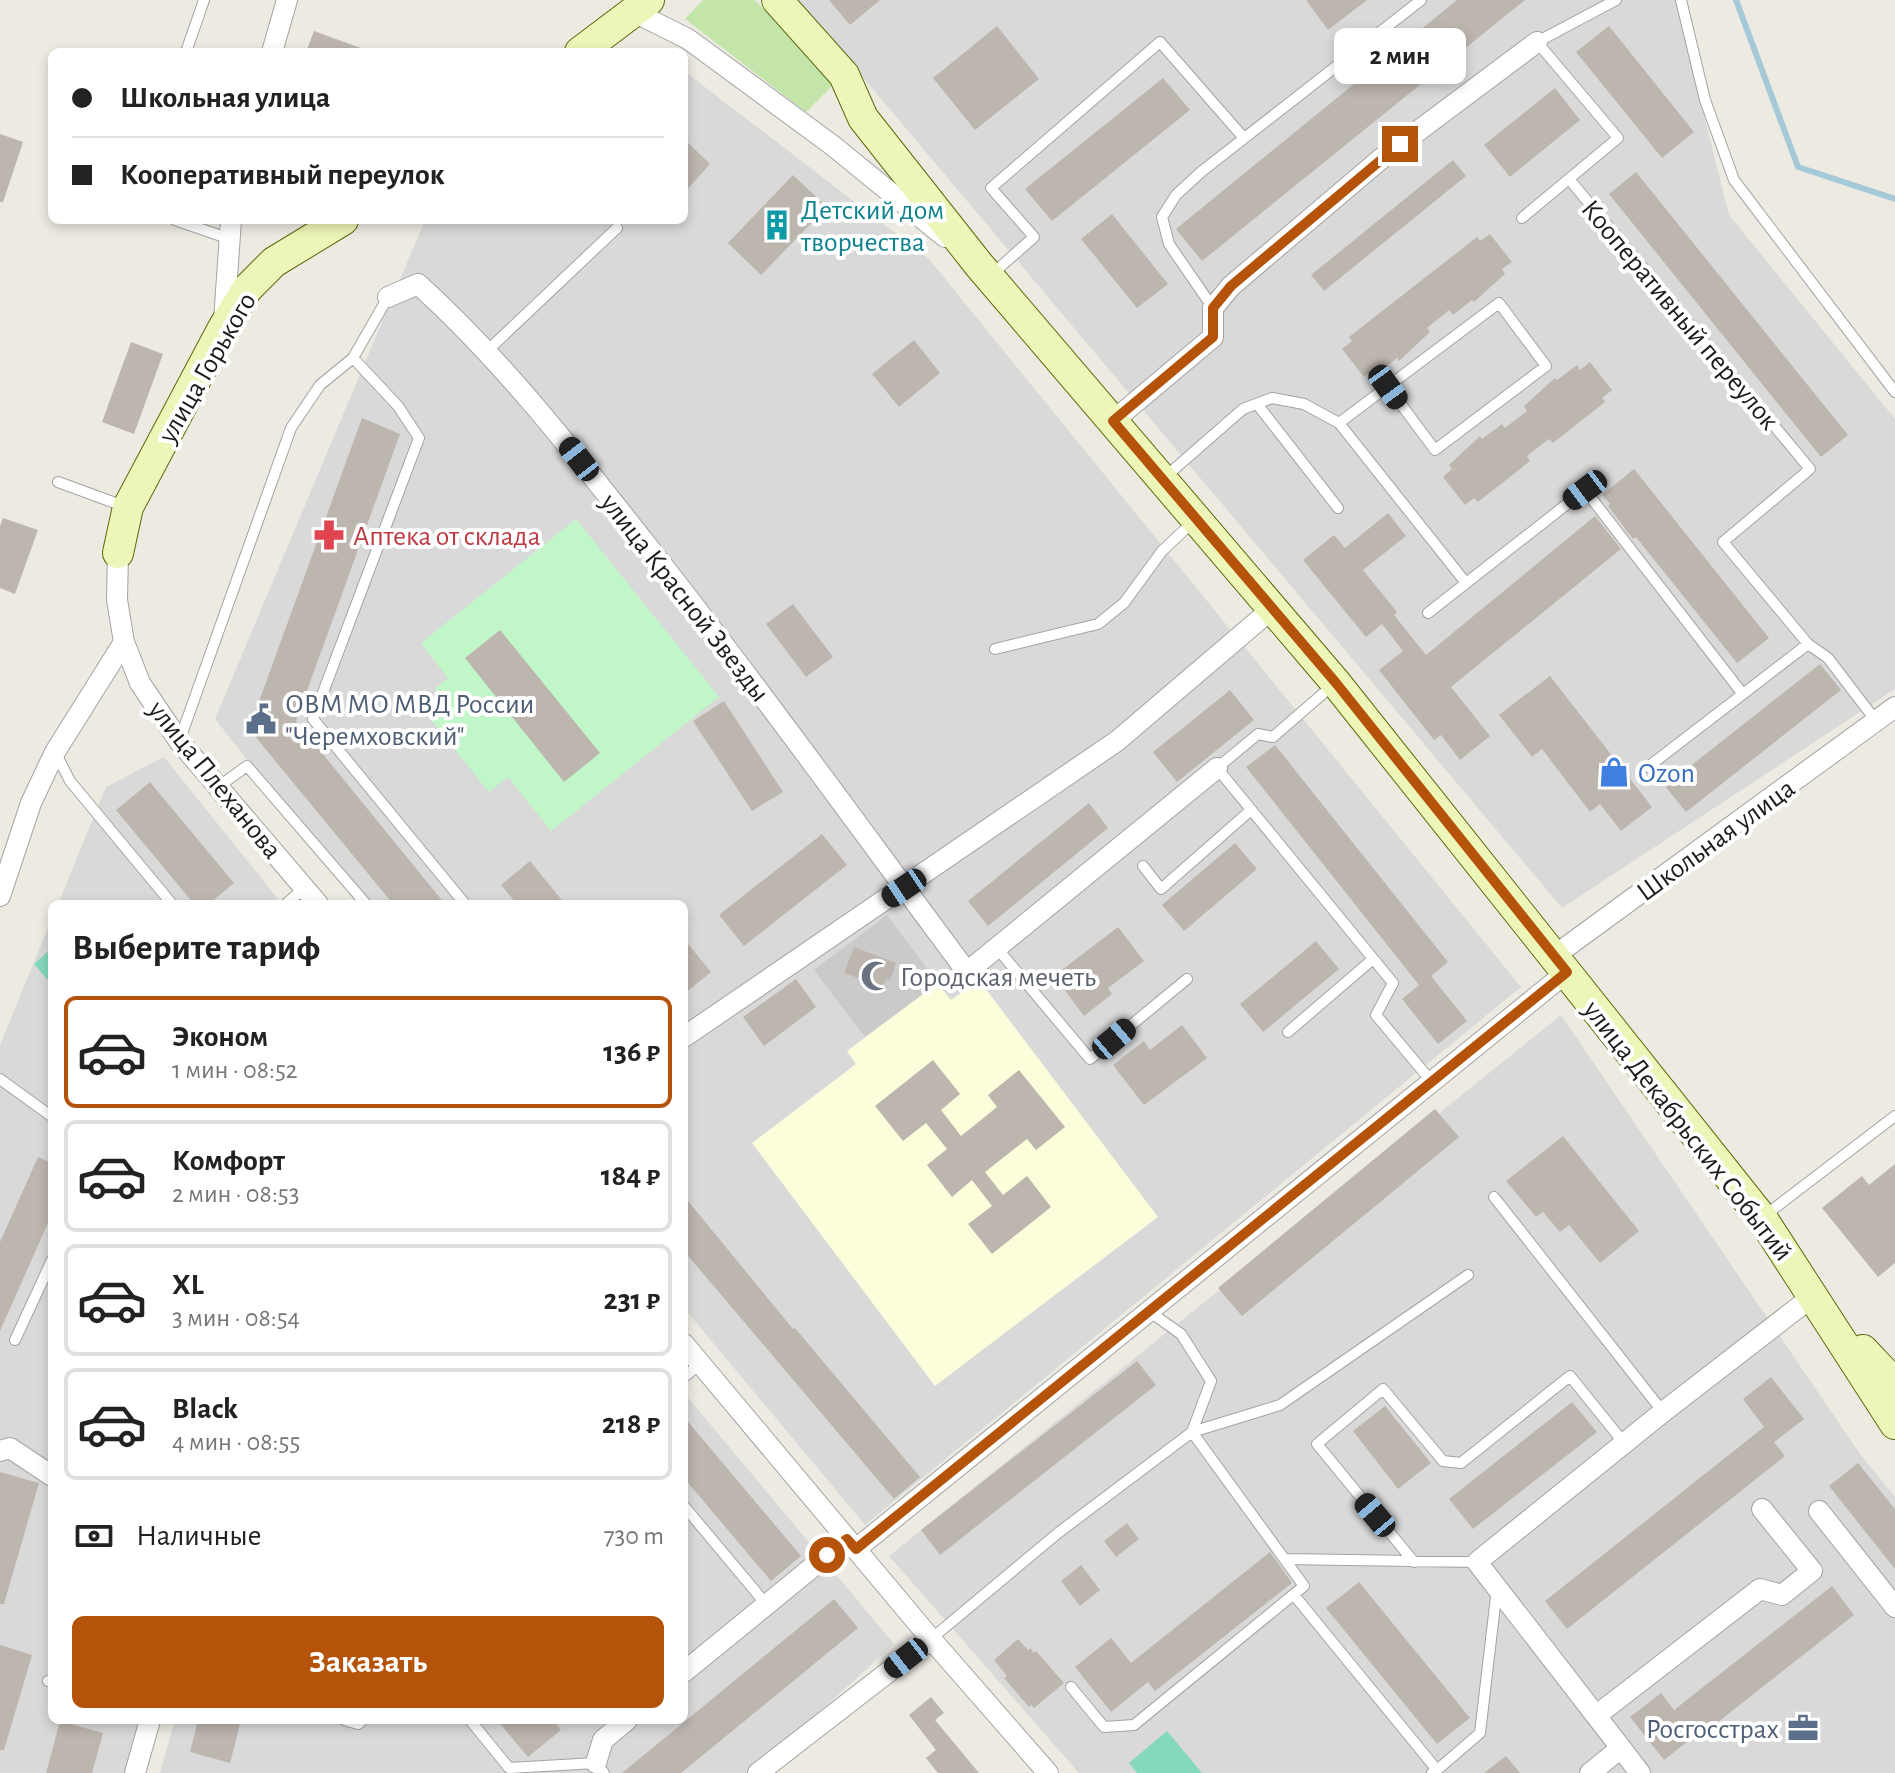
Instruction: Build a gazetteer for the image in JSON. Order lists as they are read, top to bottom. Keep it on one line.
{"streets":{"street":["улица Горького","улица Красной Звезды","улица Плеханова","Школьная улица","улица Декабрьских Событий"],"lane":["Кооперативный переулок"]},"crossings":[["улица Горького","улица Плеханова"],["Школьная улица","улица Декабрьских Событий"]],"places":{"building":["Детский дом творчества"],"pharmacy":["Аптека от склада"],"public building":["ОВМ МО МВД России \"Черемховский\""],"shop":["Ozon"],"mosque":["Городская мечеть"],"office":["Росгосстрах"]},"page":{"bubble":"2 мин","banner":["Школьная улица","Кооперативный переулок"],"heading":"Выберите тариф","list":[{"name":"Эконом","note":"1 мин · 08:52","value":"136 ₽"},{"name":"Комфорт","note":"2 мин · 08:53","value":"184 ₽"},{"name":"XL","note":"3 мин · 08:54","value":"231 ₽"},{"name":"Black","note":"4 мин · 08:55","value":"218 ₽"}],"pay":["Наличные","730 m"],"buttons":"Заказать"}}
